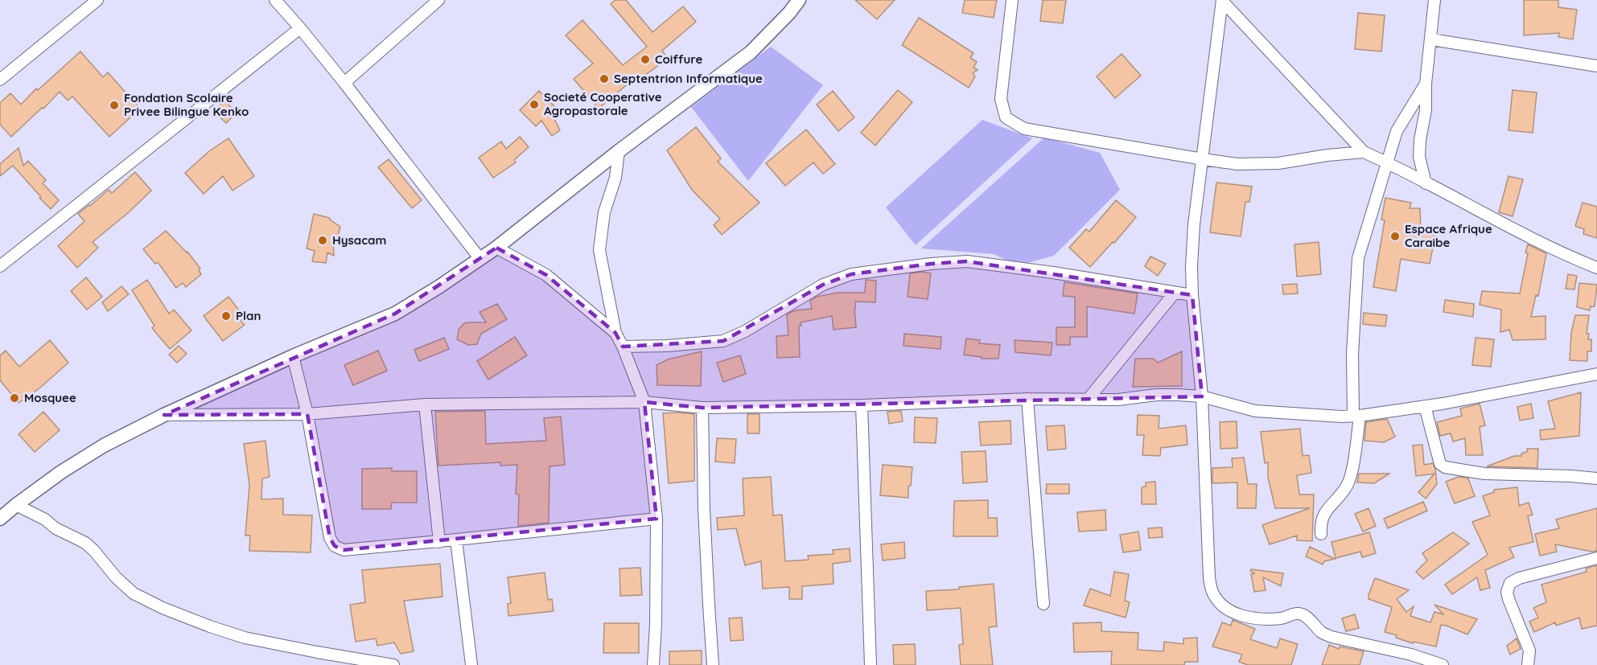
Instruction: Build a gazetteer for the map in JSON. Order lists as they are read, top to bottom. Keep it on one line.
{"places":["Coiffure","Septentrion Informatique","Societé Cooperative Agropastorale","Fondation Scolaire Privee Bilingue Kenko","Espace Afrique Caraibe","Hysacam","Plan","Mosquee"]}
